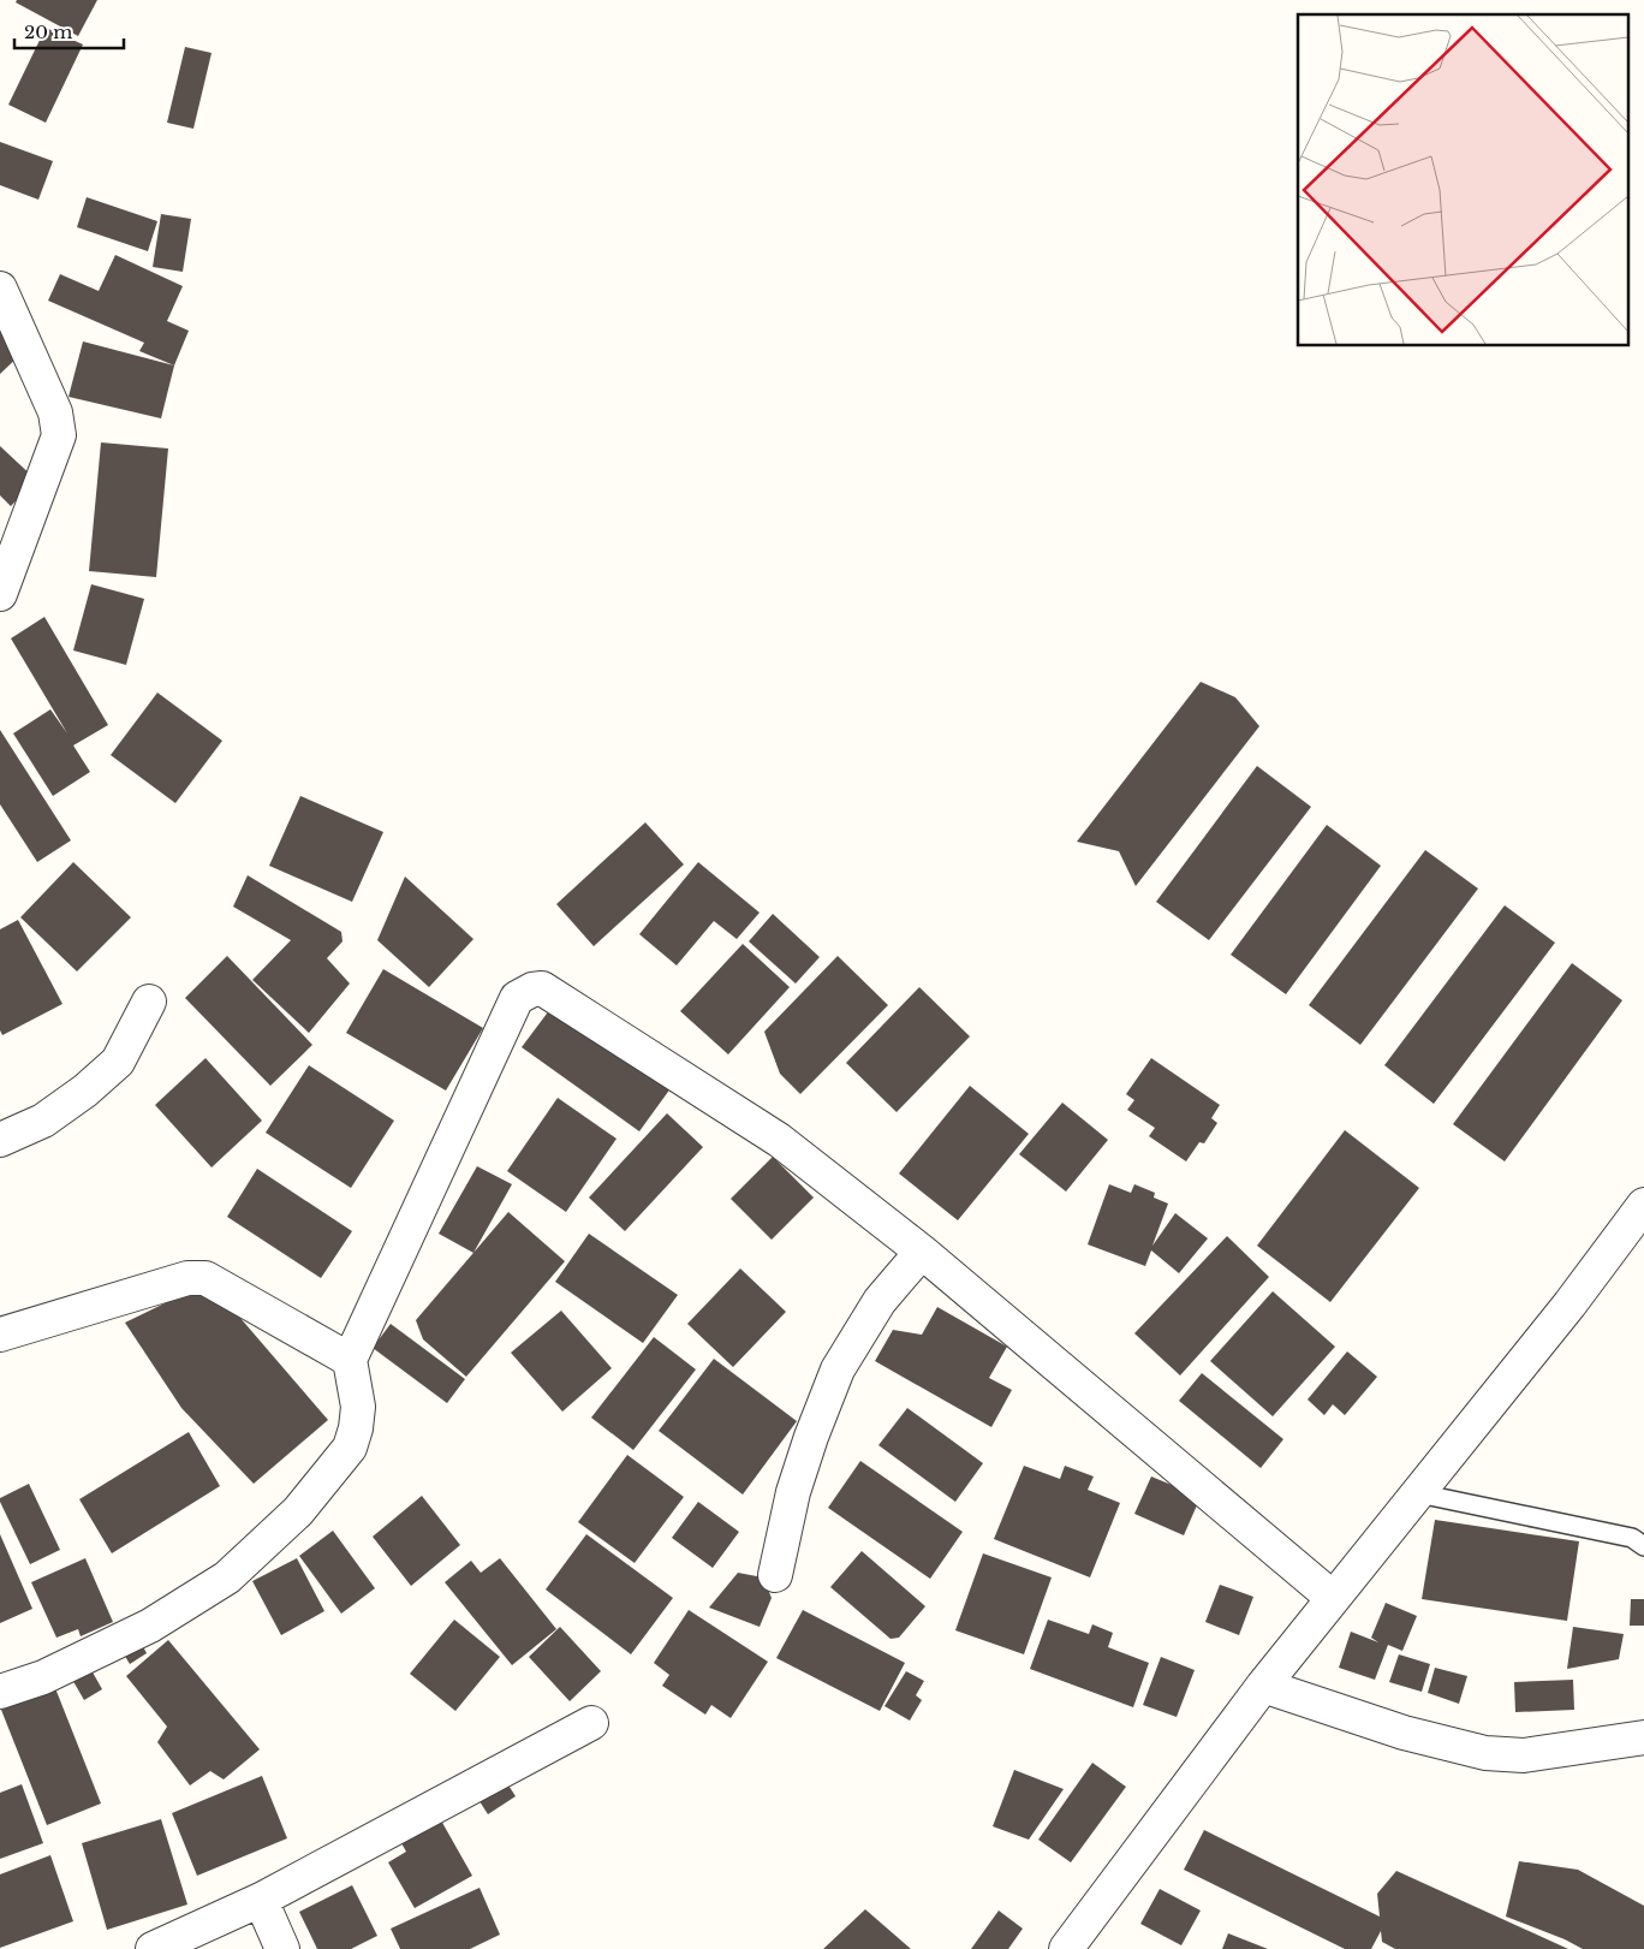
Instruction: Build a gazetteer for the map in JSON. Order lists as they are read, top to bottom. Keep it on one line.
{"scale_bar":"20 m"}
